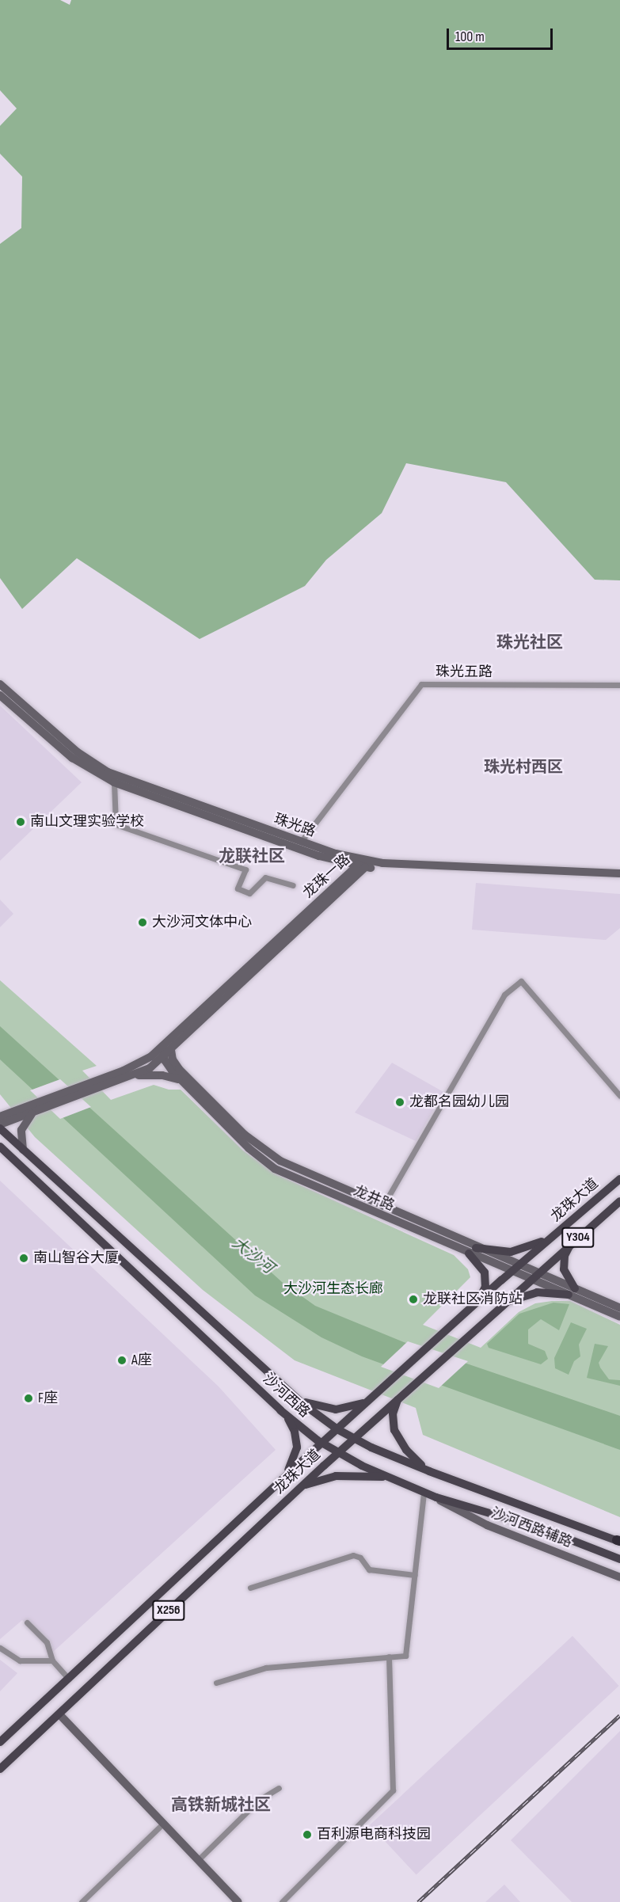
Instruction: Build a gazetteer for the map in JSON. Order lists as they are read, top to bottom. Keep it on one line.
{"streets":{"main road":["龙珠大道","Y304","沙河西路","X256"],"street":["珠光五路","珠光路","龙珠一路","龙井路","沙河西路辅路"]},"crossings":[["珠光五路","珠光路"],["珠光路","龙珠一路"],["龙珠一路","龙井路"],["龙井路","龙珠大道"],["龙珠大道","沙河西路"],["龙珠大道","X256"],["沙河西路","沙河西路辅路"],["沙河西路","X256"]],"districts":["珠光社区","珠光村西区","龙联社区","高铁新城社区"],"water":["大沙河"],"parks":["大沙河生态长廊"],"places":["南山文理实验学校","大沙河文体中心","龙都名园幼儿园","南山智谷大厦","龙联社区消防站","A座","F座","百利源电商科技园"],"scale_bar":"100 m"}
